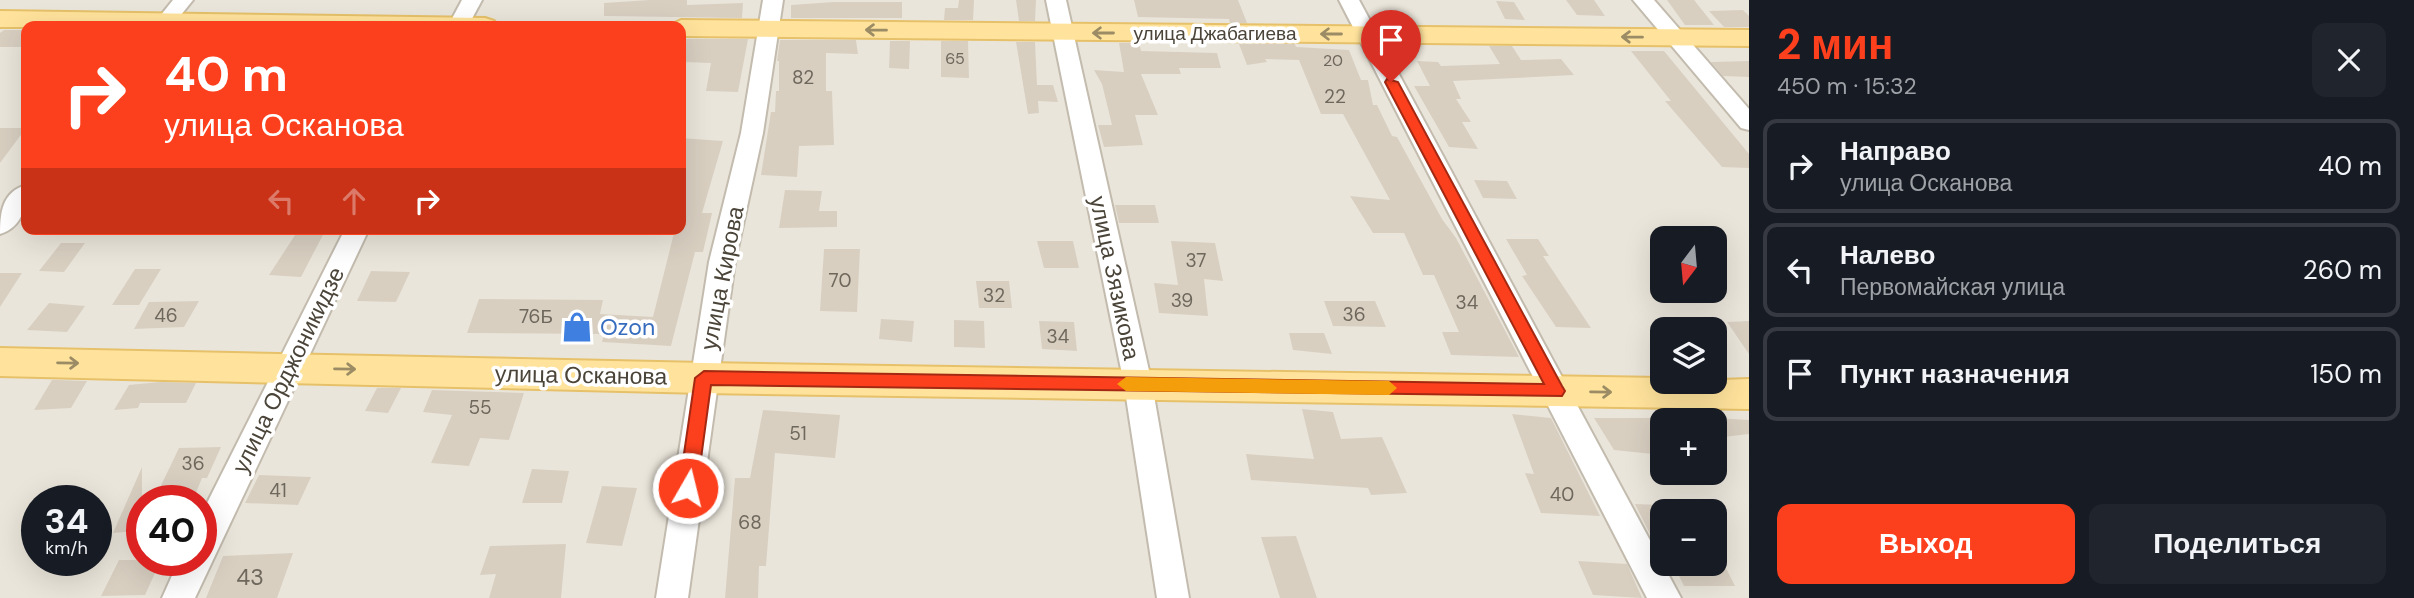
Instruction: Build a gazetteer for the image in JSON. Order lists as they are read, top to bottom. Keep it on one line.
{"streets":{"main road":["улица Джабагиева","улица Осканова"],"street":["улица Кирова","улица Зязикова","улица Орджоникидзе"]},"crossings":[["улица Джабагиева","улица Кирова"],["улица Джабагиева","улица Зязикова"],["улица Кирова","улица Осканова"],["улица Зязикова","улица Осканова"],["улица Орджоникидзе","улица Осканова"]],"one_way":["улица Джабагиева","улица Осканова"],"places":{"shop":["Ozon"]},"house_numbers":["65","20","82","22","37","70","32","39","34","36","46","76Б","34","55","51","36","41","40","68","43"],"north":"bottom","page":{"heading":["2 мин","450 m · 15:32"],"turn":["40 m","улица Осканова"],"list":[{"name":"Направо","note":"улица Осканова","value":"40 m"},{"name":"Налево","note":"Первомайская улица","value":"260 m"},{"name":"Пункт назначения","value":"150 m"}],"map_buttons":["+","−"],"speed":"34 km/h","limit":"40","buttons":["Выход","Поделиться"]}}
